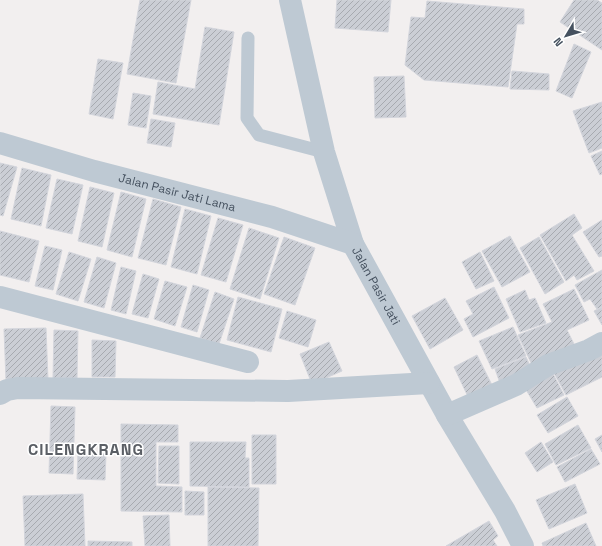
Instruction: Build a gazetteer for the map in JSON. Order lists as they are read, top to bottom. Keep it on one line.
{"streets":{"street":["Jalan Pasir Jati Lama","Jalan Pasir Jati"]},"crossings":[["Jalan Pasir Jati Lama","Jalan Pasir Jati"]],"districts":["CILENGKRANG"],"north":"bottom left"}
